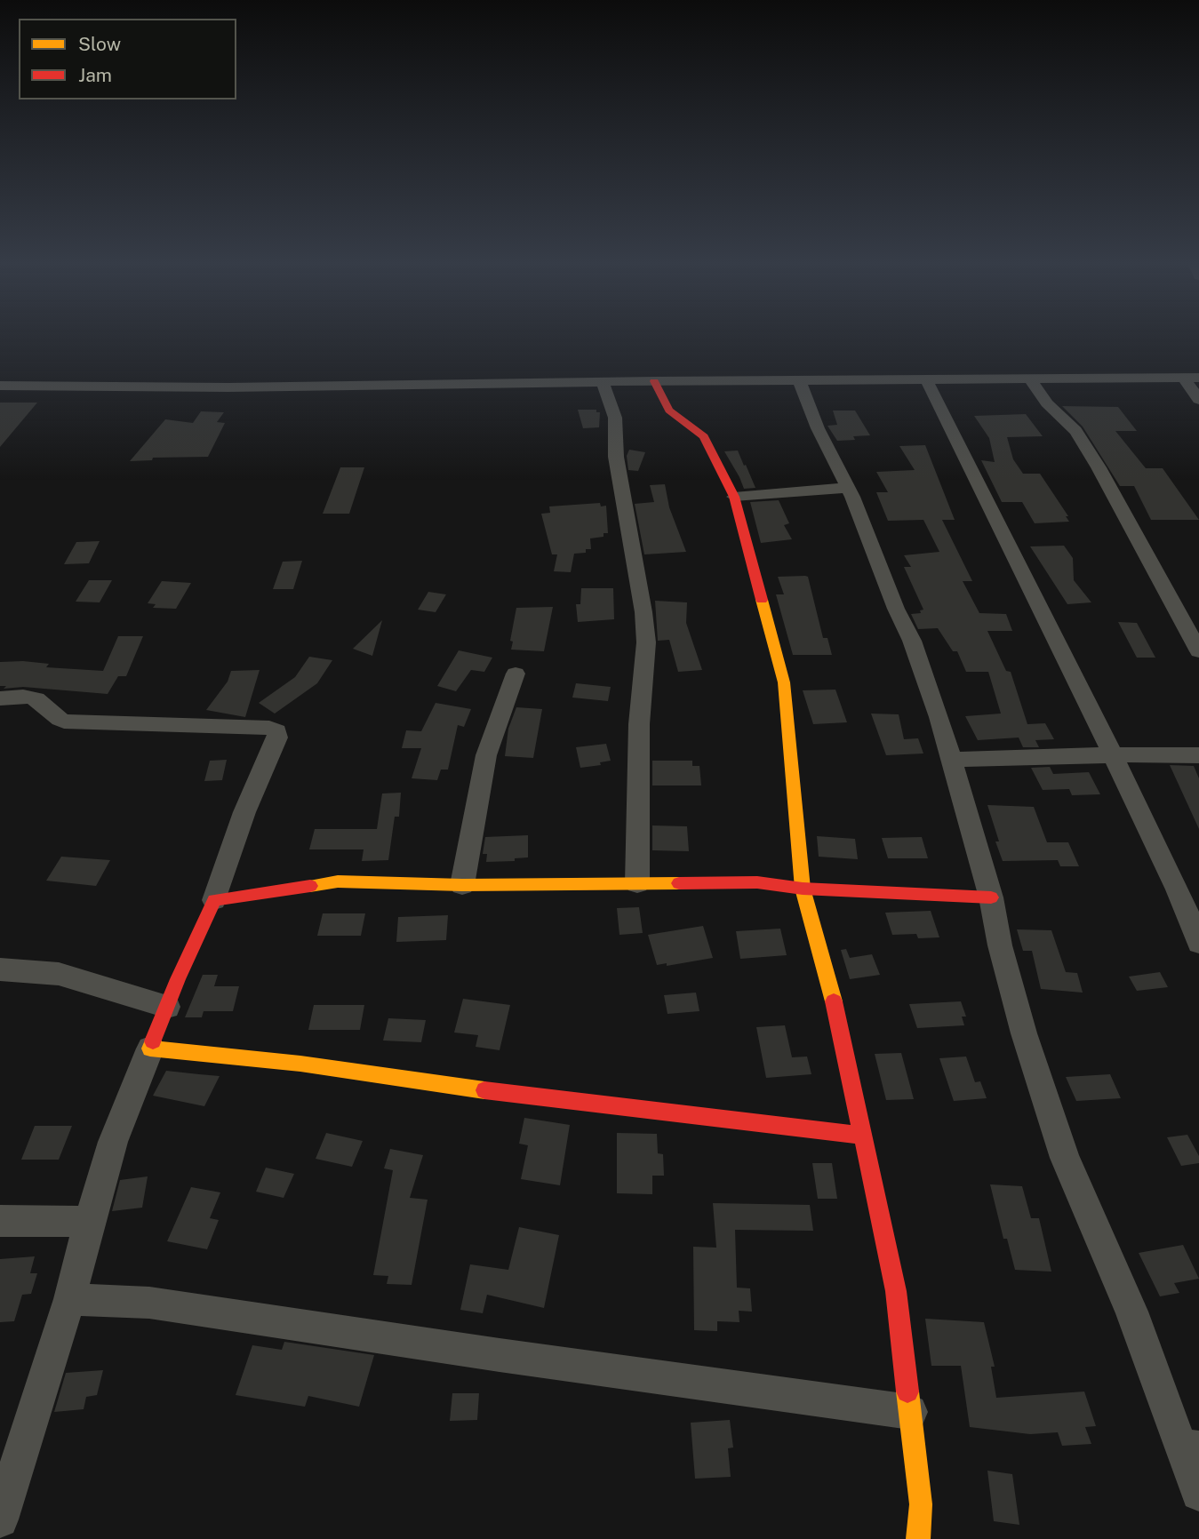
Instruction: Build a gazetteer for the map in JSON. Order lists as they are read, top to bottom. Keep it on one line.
{"legend":["Slow","Jam"]}
